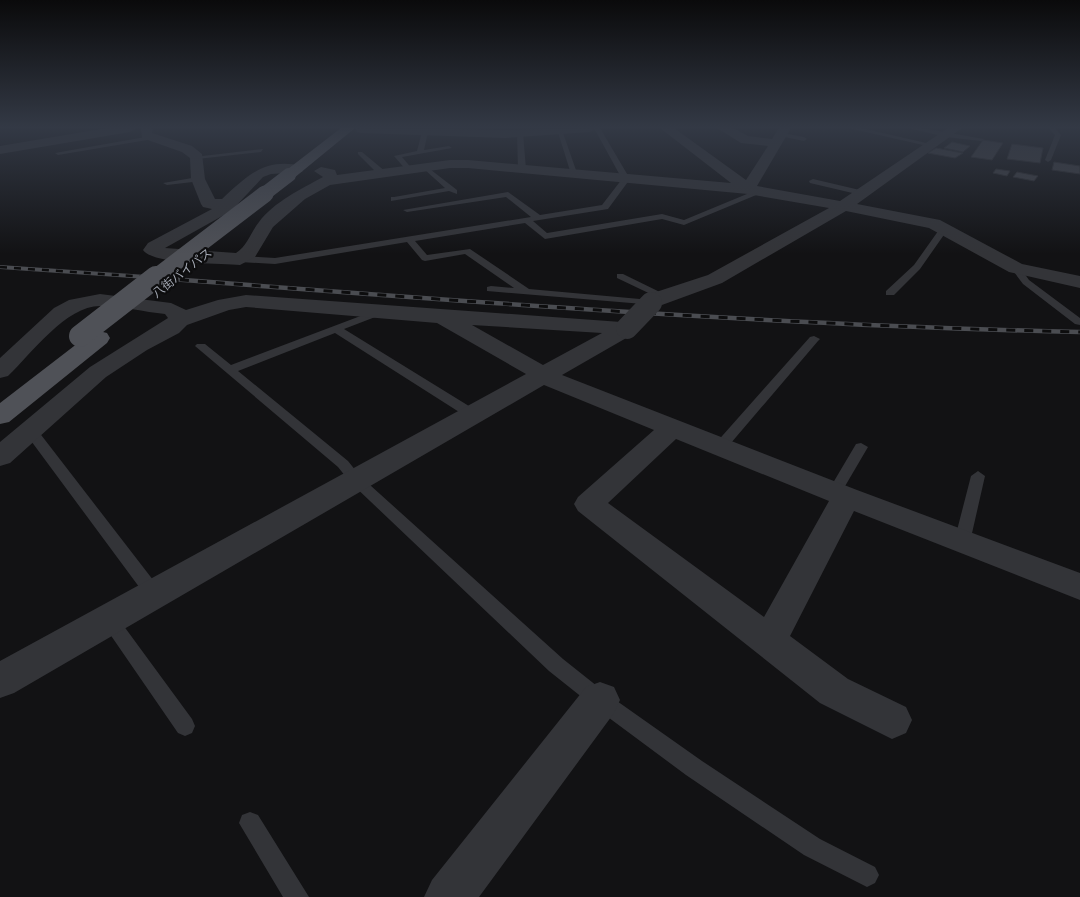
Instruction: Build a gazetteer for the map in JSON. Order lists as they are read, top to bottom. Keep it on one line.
{"streets":{"main road":["八街バイパス"]}}
